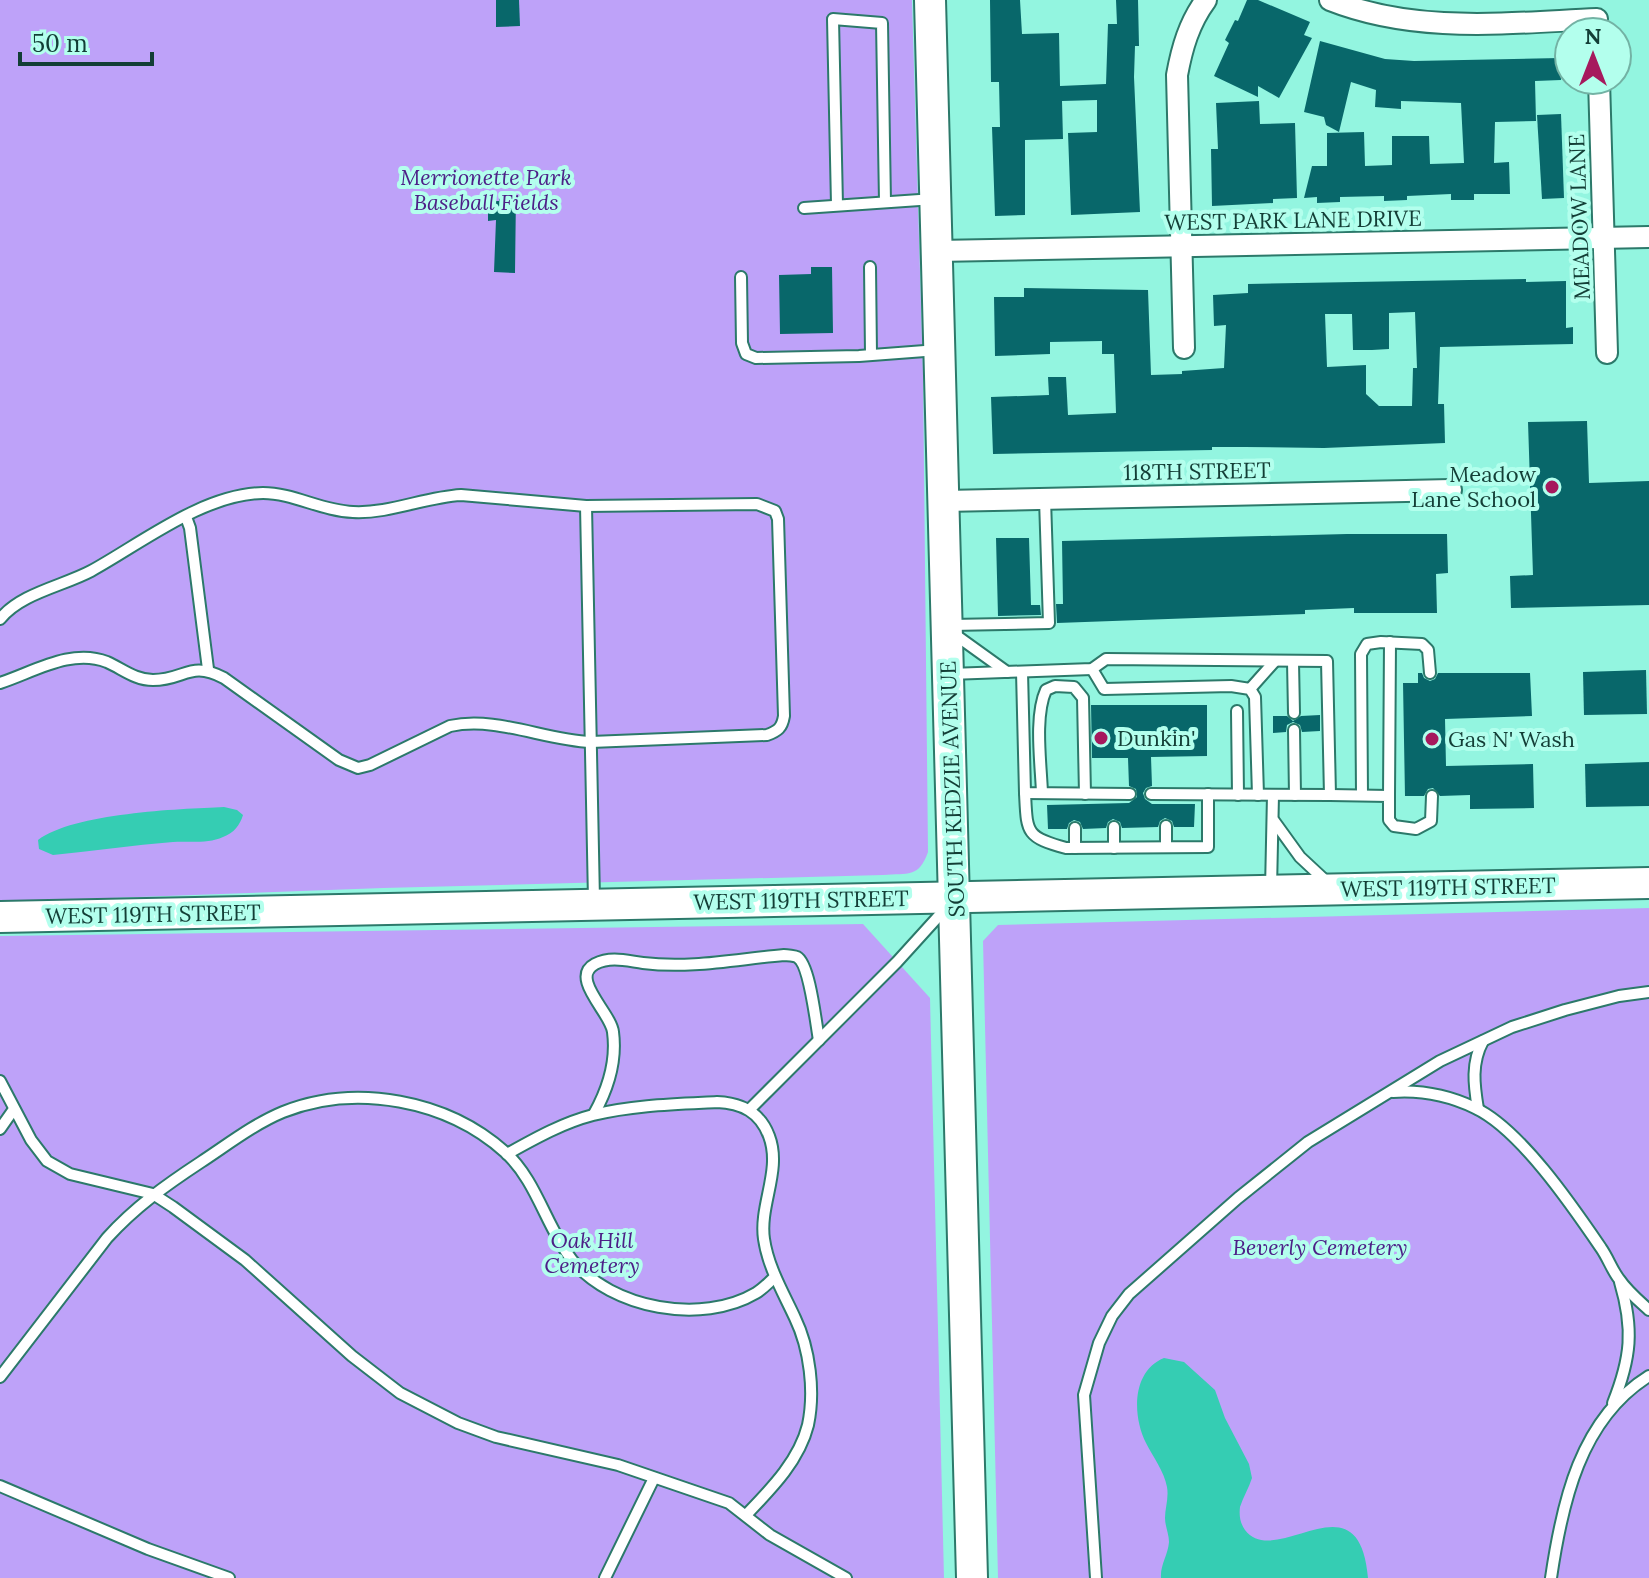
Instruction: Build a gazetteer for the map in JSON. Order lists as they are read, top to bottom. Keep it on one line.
{"streets":{"street":["MEADOW LANE","WEST PARK LANE DRIVE","118TH STREET","SOUTH KEDZIE AVENUE","WEST 119TH STREET"]},"crossings":[["MEADOW LANE","WEST PARK LANE DRIVE"],["WEST PARK LANE DRIVE","SOUTH KEDZIE AVENUE"],["118TH STREET","SOUTH KEDZIE AVENUE"],["SOUTH KEDZIE AVENUE","WEST 119TH STREET"]],"parks":["Merrionette Park Baseball Fields","Oak Hill Cemetery","Beverly Cemetery"],"places":["Meadow Lane School","Dunkin'","Gas N' Wash"],"scale_bar":"50 m","north":"top"}
